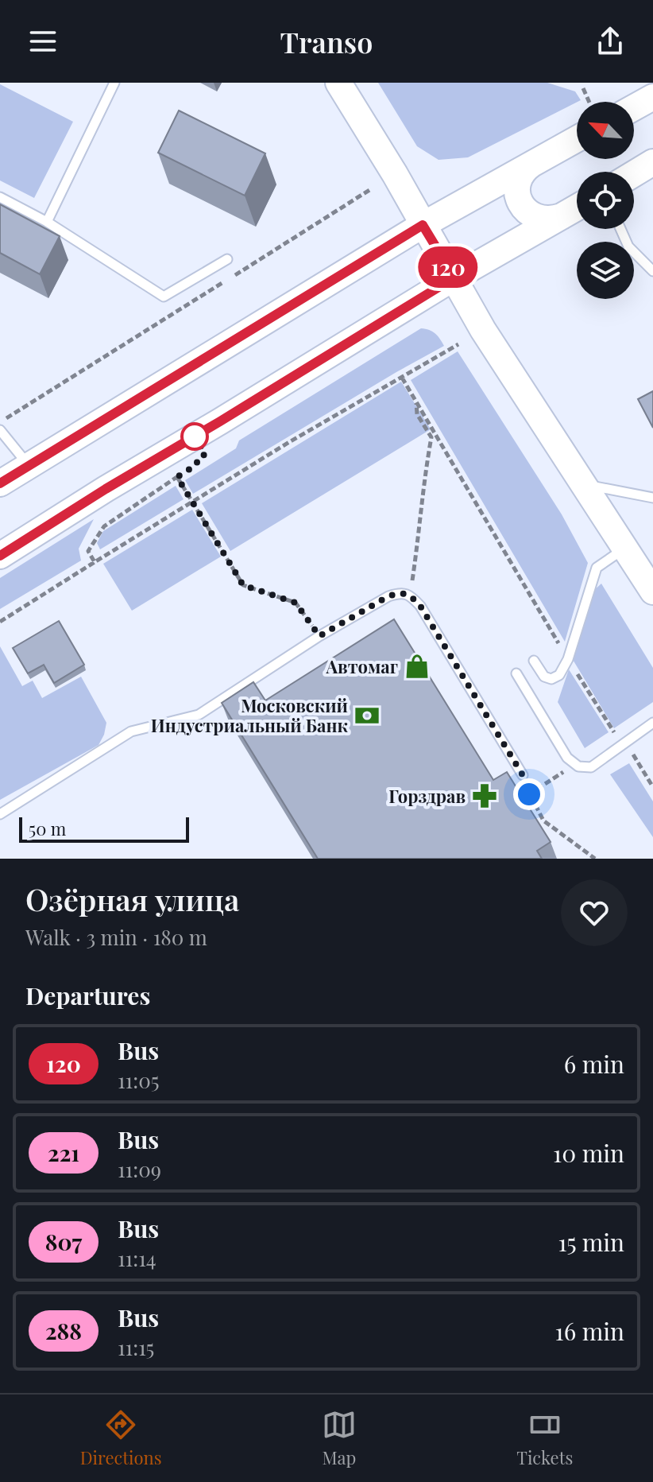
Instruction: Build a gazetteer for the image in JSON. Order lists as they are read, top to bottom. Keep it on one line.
{"places":{"shop":["Автомаг"],"bank":["Московский Индустриальный Банк"],"pharmacy":["Горздрав"]},"lines":["bus line 120"],"scale_bar":"50 m","north":"top left","page":{"header":"Transo","on_map":"120","scale":"50 m","heading":[["Озёрная улица","Walk · 3 min · 180 m"],"Departures"],"list":[{"mark":"120","name":"Bus","note":"11:05","value":"6 min"},{"mark":"221","name":"Bus","note":"11:09","value":"10 min"},{"mark":"807","name":"Bus","note":"11:14","value":"15 min"},{"mark":"288","name":"Bus","note":"11:15","value":"16 min"}],"tabs":["Directions","Map","Tickets"]}}
